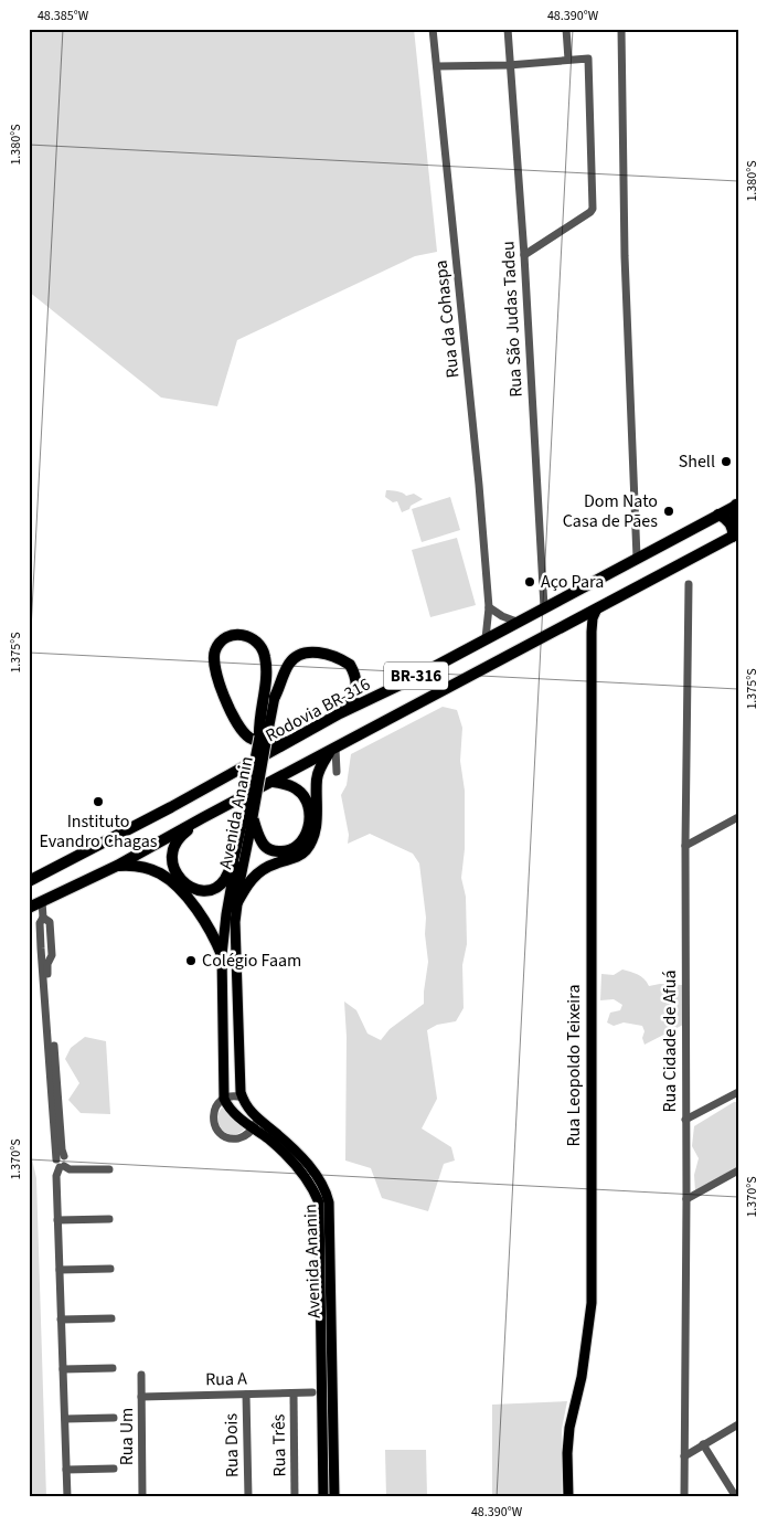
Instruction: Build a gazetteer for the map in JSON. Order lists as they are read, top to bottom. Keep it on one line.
{"streets":{"highway":["BR-316","Rodovia BR-316"],"main road":["Avenida Ananin","Rua Leopoldo Teixeira"],"street":["Rua da Cohaspa","Rua São Judas Tadeu","Rua Cidade de Afuá","Rua A","Rua Um","Rua Dois","Rua Três"]},"crossings":[["Rua da Cohaspa","Rodovia BR-316"],["Rua São Judas Tadeu","Rodovia BR-316"],["BR-316","Rua Leopoldo Teixeira"],["Rua A","Rua Um"],["Rua A","Rua Dois"],["Rua A","Rua Três"]],"places":["Shell","Dom Nato Casa de Pães","Aço Para","Instituto Evandro Chagas","Colégio Faam"],"coordinates":["48.385°W","48.390°W","1.380°S","1.375°S","1.370°S"]}
